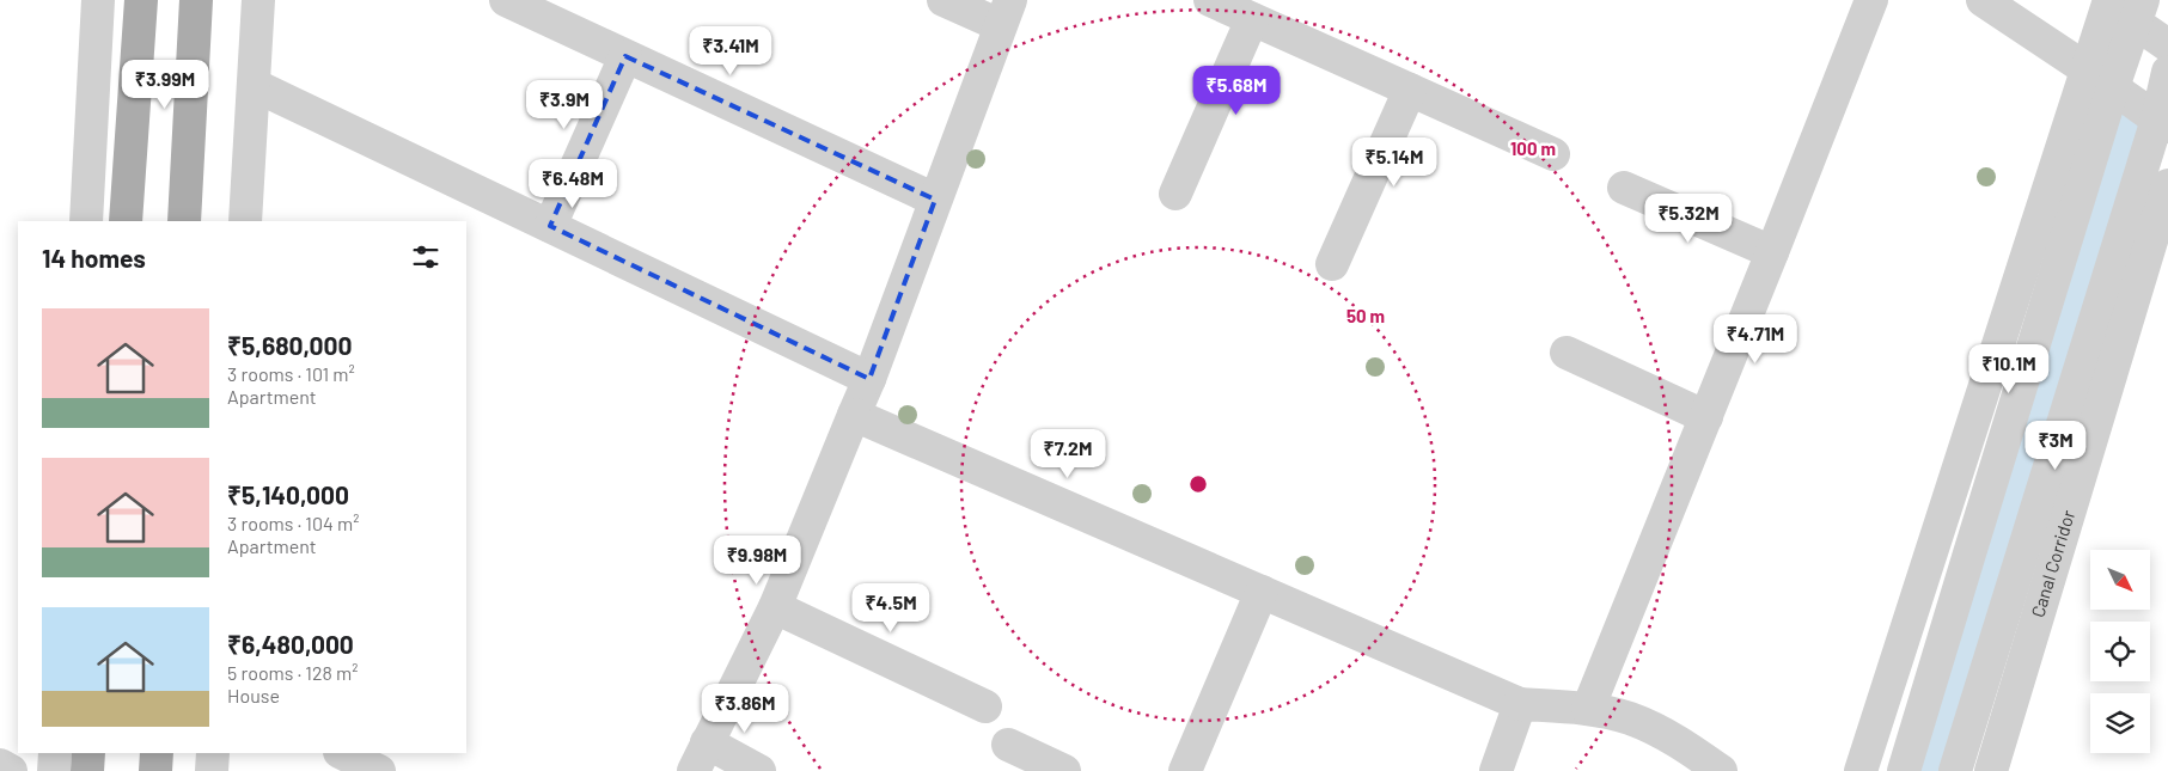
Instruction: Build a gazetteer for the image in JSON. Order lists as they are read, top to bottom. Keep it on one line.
{"streets":{"street":["Canal Corridor"]},"north":"bottom right","page":{"price":["₹3.41M","₹3.99M","₹5.68M","₹3.9M","₹5.14M","₹6.48M","₹5.32M","₹4.71M","₹10.1M","₹3M","₹7.2M","₹9.98M","₹4.5M","₹3.86M"],"heading":"14 homes","list":[{"name":"₹5,680,000","note":"3 rooms · 101 m² · Apartment"},{"name":"₹5,140,000","note":"3 rooms · 104 m² · Apartment"},{"name":"₹6,480,000","note":"5 rooms · 128 m² · House"}]},"rings":["100 m","50 m"]}
